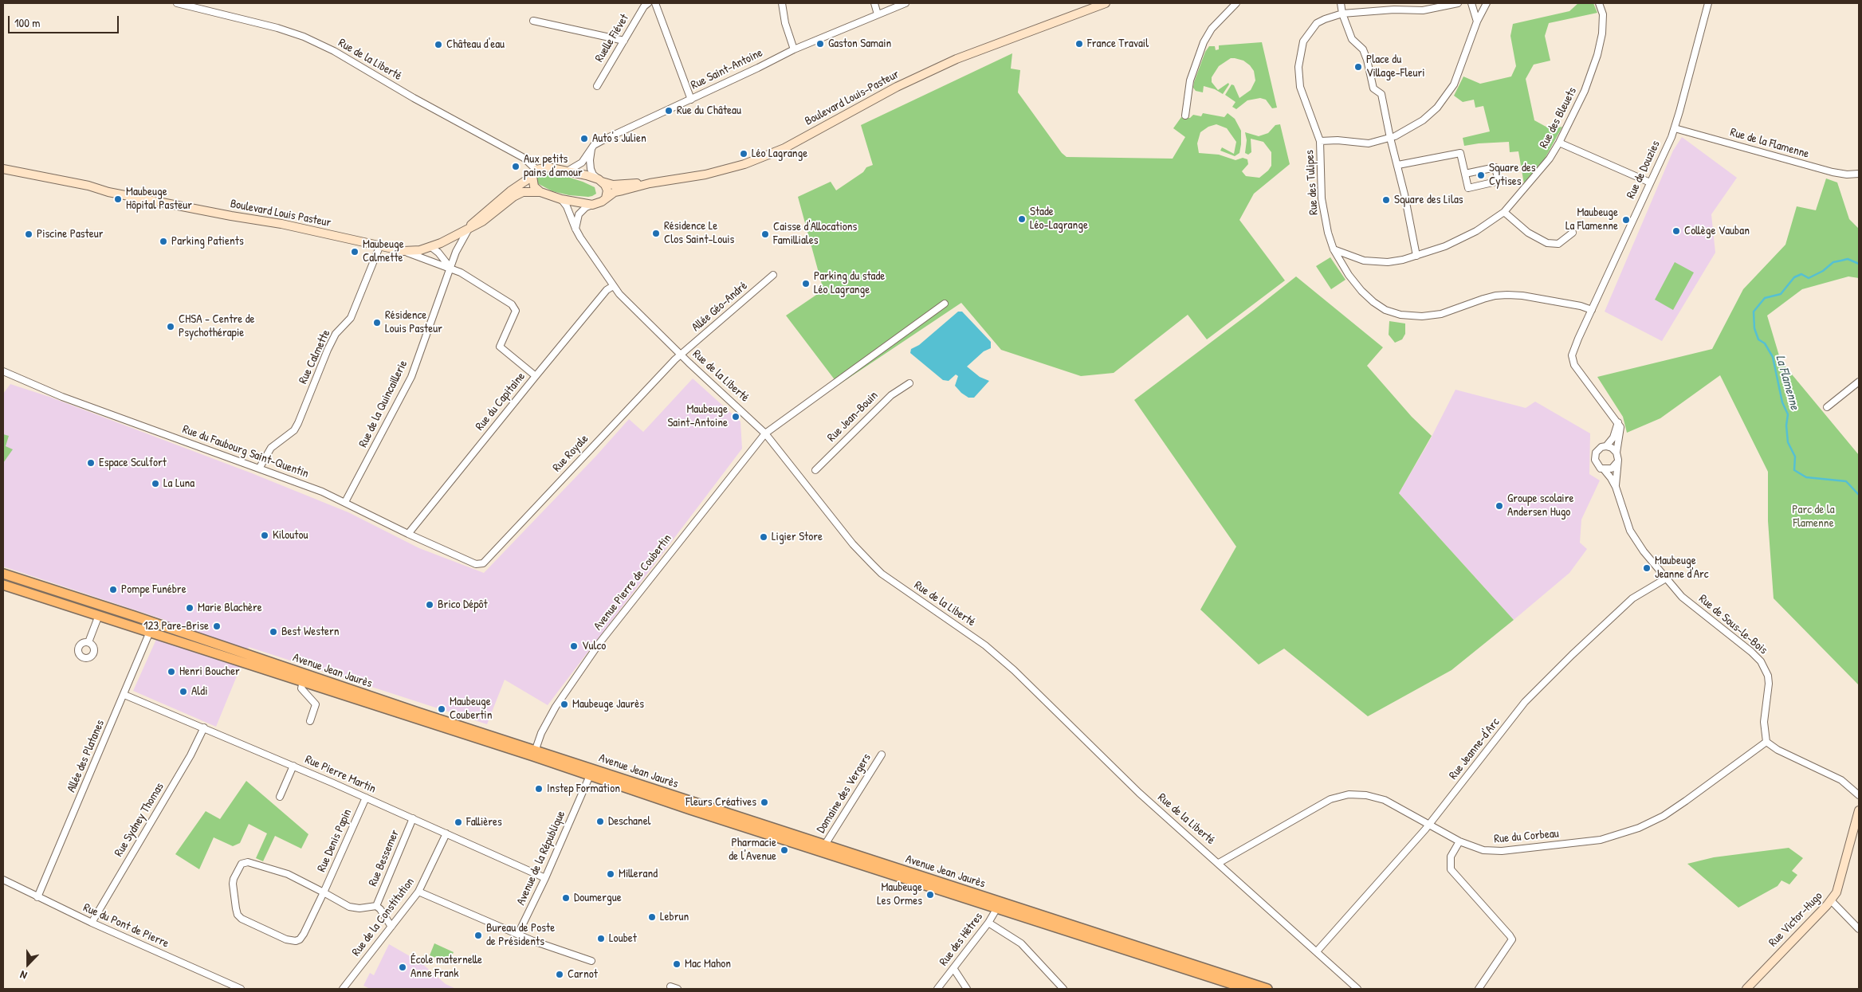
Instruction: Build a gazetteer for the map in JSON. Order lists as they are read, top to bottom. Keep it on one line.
{"streets":{"main road":["Boulevard Louis-Pasteur","Boulevard Louis Pasteur","Avenue Jean Jaurès","Rue Victor-Hugo"],"street":["Ruelle Fiévet","Rue de la Liberté","Rue Saint-Antoine","Rue des Bleuets","Rue de la Flamenne","Rue de Douzies","Rue des Tulipes","Allée Géo-André","Rue Calmette","Rue du Capitaine","Rue de la Quincaillerie","Rue Jean-Bouin","Rue du Faubourg Saint-Quentin","Rue Royale","Avenue Pierre de Coubertin","Rue de Sous-le-Bois","Rue Jeanne-d'Arc","Allée des Platanes","Rue Pierre Martin","Domaine des Vergers","Rue Sydney Thomas","Rue du Corbeau","Rue Denis Papin","Rue Bessemer","Avenue de la République","Rue de la Constitution","Rue du Pont de Pierre","Rue des Hêtres"]},"crossings":[["Rue de la Liberté","Allée Géo-André"],["Rue de la Liberté","Rue du Capitaine"],["Rue de la Liberté","Rue Royale"],["Rue de la Liberté","Avenue Pierre de Coubertin"],["Rue de la Liberté","Rue Jeanne-d'Arc"],["Rue de la Liberté","Rue du Corbeau"],["Rue des Bleuets","Rue des Tulipes"],["Rue de la Flamenne","Rue de Douzies"],["Rue de Douzies","Rue des Tulipes"],["Boulevard Louis Pasteur","Rue Calmette"],["Boulevard Louis Pasteur","Rue de la Quincaillerie"],["Allée Géo-André","Rue Royale"],["Rue Calmette","Rue du Faubourg Saint-Quentin"],["Rue du Capitaine","Rue du Faubourg Saint-Quentin"],["Rue de la Quincaillerie","Rue du Faubourg Saint-Quentin"],["Rue du Faubourg Saint-Quentin","Rue Royale"],["Avenue Pierre de Coubertin","Avenue Jean Jaurès"],["Rue de Sous-le-Bois","Rue Jeanne-d'Arc"],["Rue de Sous-le-Bois","Rue du Corbeau"],["Avenue Jean Jaurès","Allée des Platanes"],["Avenue Jean Jaurès","Domaine des Vergers"],["Avenue Jean Jaurès","Avenue de la République"],["Avenue Jean Jaurès","Rue des Hêtres"],["Rue Jeanne-d'Arc","Rue du Corbeau"],["Allée des Platanes","Rue Pierre Martin"],["Allée des Platanes","Rue du Pont de Pierre"],["Rue Pierre Martin","Rue Sydney Thomas"],["Rue Pierre Martin","Rue Denis Papin"],["Rue Pierre Martin","Rue Bessemer"],["Rue Pierre Martin","Avenue de la République"],["Rue Pierre Martin","Rue de la Constitution"],["Rue Sydney Thomas","Rue du Pont de Pierre"]],"water":["La Flamenne"],"parks":["Parc de la Flamenne"],"places":["Gaston Samain","France Travail","Château d'eau","Place du Village-Fleuri","Rue du Château","Auto's Julien","Léo Lagrange","Aux petits pains d'amour","Square des Cytises","Maubeuge Hôpital Pasteur","Square des Lilas","Stade Léo-Lagrange","Maubeuge La Flamenne","Collège Vauban","Résidence Le Clos Saint-Louis","Piscine Pasteur","Caisse d'Allocations Familliales","Parking Patients","Maubeuge Calmette","Parking du stade Léo Lagrange","Résidence Louis Pasteur","CHSA - Centre de Psychothérapie","Maubeuge Saint-Antoine","Espace Sculfort","La Luna","Groupe scolaire Andersen Hugo","Kiloutou","Ligier Store","Maubeuge Jeanne d'Arc","Pompe Funébre","Brico Dépôt","Marie Blachère","123 Pare-Brise","Best Western","Vulco","Henri Boucher","Aldi","Maubeuge Jaurès","Maubeuge Coubertin","Instep Formation","Fleurs Créatives","Deschanel","Fallières","Pharmacie de l'Avenue","Millerand","Maubeuge Les Ormes","Doumergue","Lebrun","Bureau de Poste de Présidents","Loubet","Mac Mahon","École maternelle Anne Frank","Carnot"],"scale_bar":"100 m","north":"bottom"}
